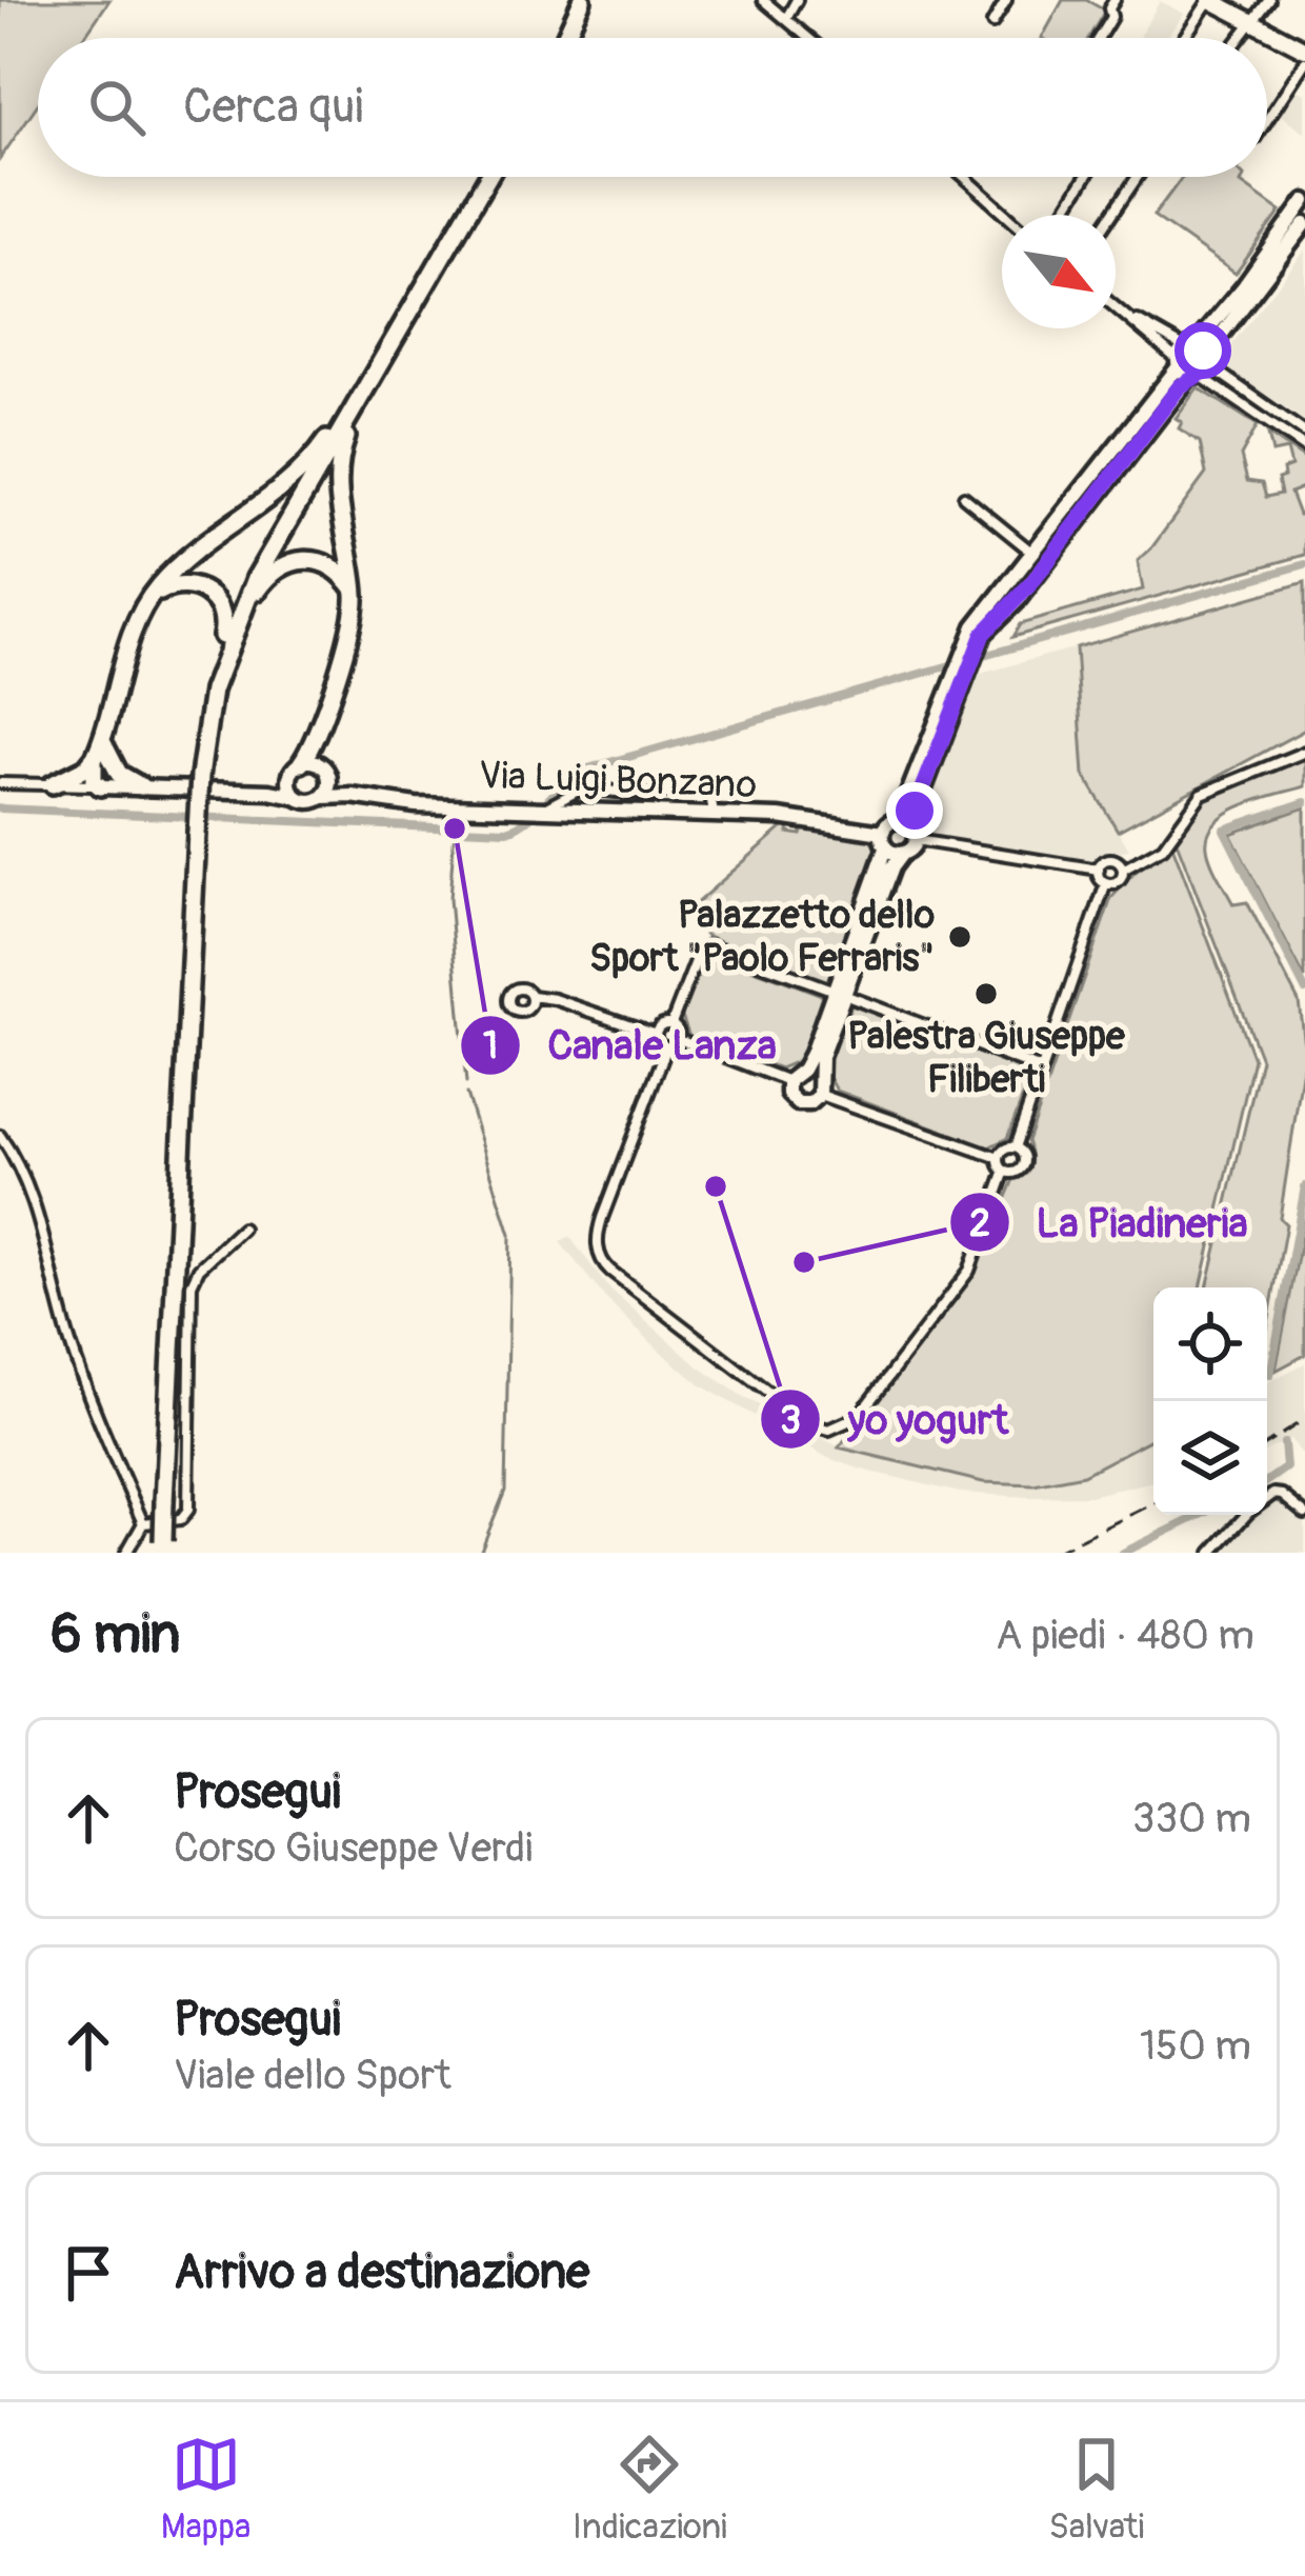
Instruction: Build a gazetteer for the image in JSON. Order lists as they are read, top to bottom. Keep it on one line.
{"streets":{"street":["Via Luigi Bonzano"]},"places":["Canale Lanza","Palazzetto dello Sport \"Paolo Ferraris\"","Palestra Giuseppe Filiberti","yo yogurt","La Piadineria"],"north":"bottom right","page":{"search":"Cerca qui","heading":["6 min","A piedi · 480 m"],"list":[["Prosegui","Corso Giuseppe Verdi","330 m"],["Prosegui","Viale dello Sport","150 m"],"Arrivo a destinazione"],"nav":["Mappa","Indicazioni","Salvati"]}}
